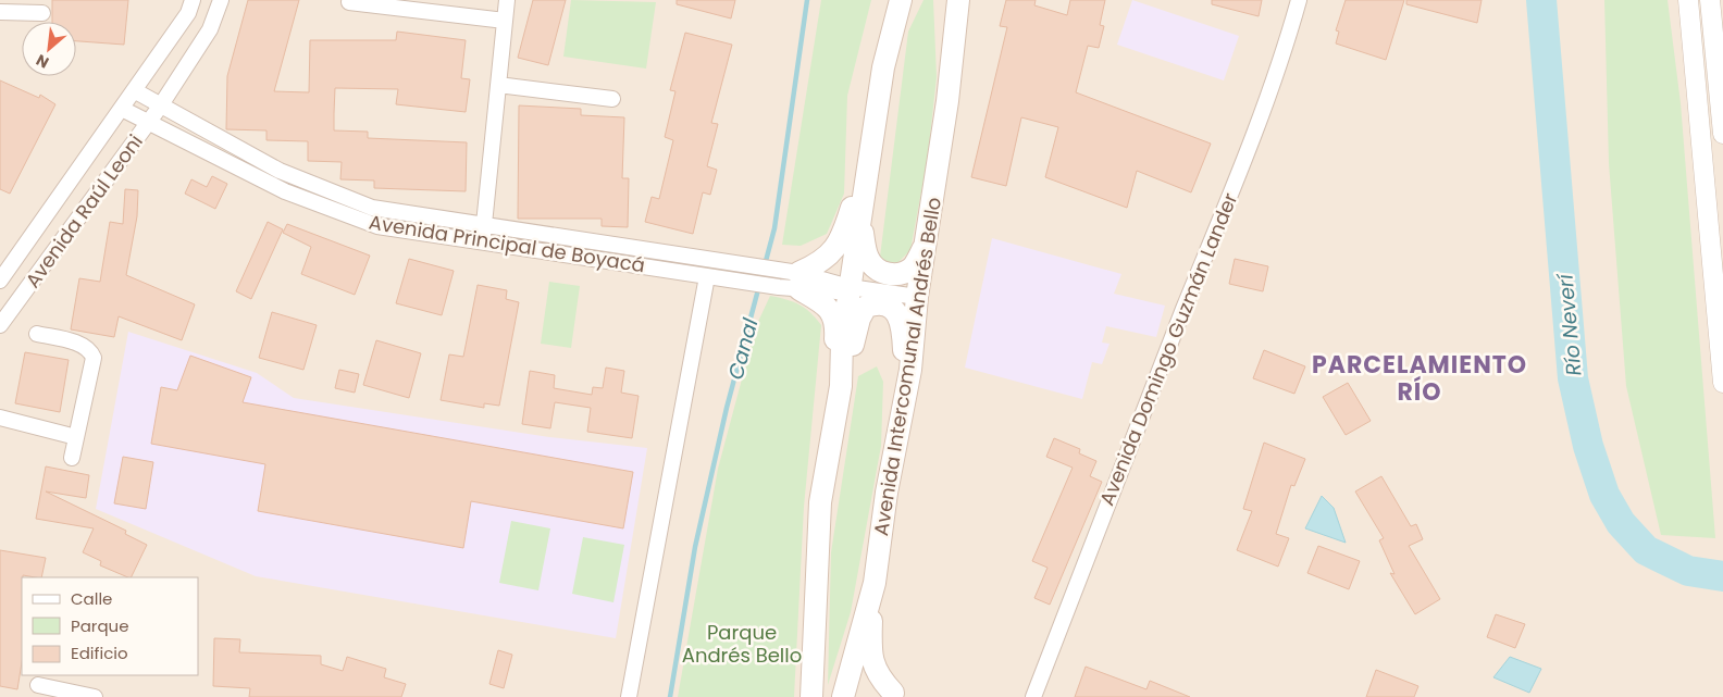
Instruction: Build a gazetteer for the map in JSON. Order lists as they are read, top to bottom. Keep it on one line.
{"streets":{"main road":["Avenida Intercomunal Andrés Bello"],"street":["Avenida Raúl Leoni","Avenida Principal de Boyacá","Avenida Domingo Guzmán Lander"]},"crossings":[["Avenida Raúl Leoni","Avenida Principal de Boyacá"]],"districts":["PARCELAMIENTO RÍO"],"water":["Río Neverí","Canal"],"parks":["Parque Andrés Bello"],"legend":["Calle","Parque","Edificio"],"north":"bottom left"}
